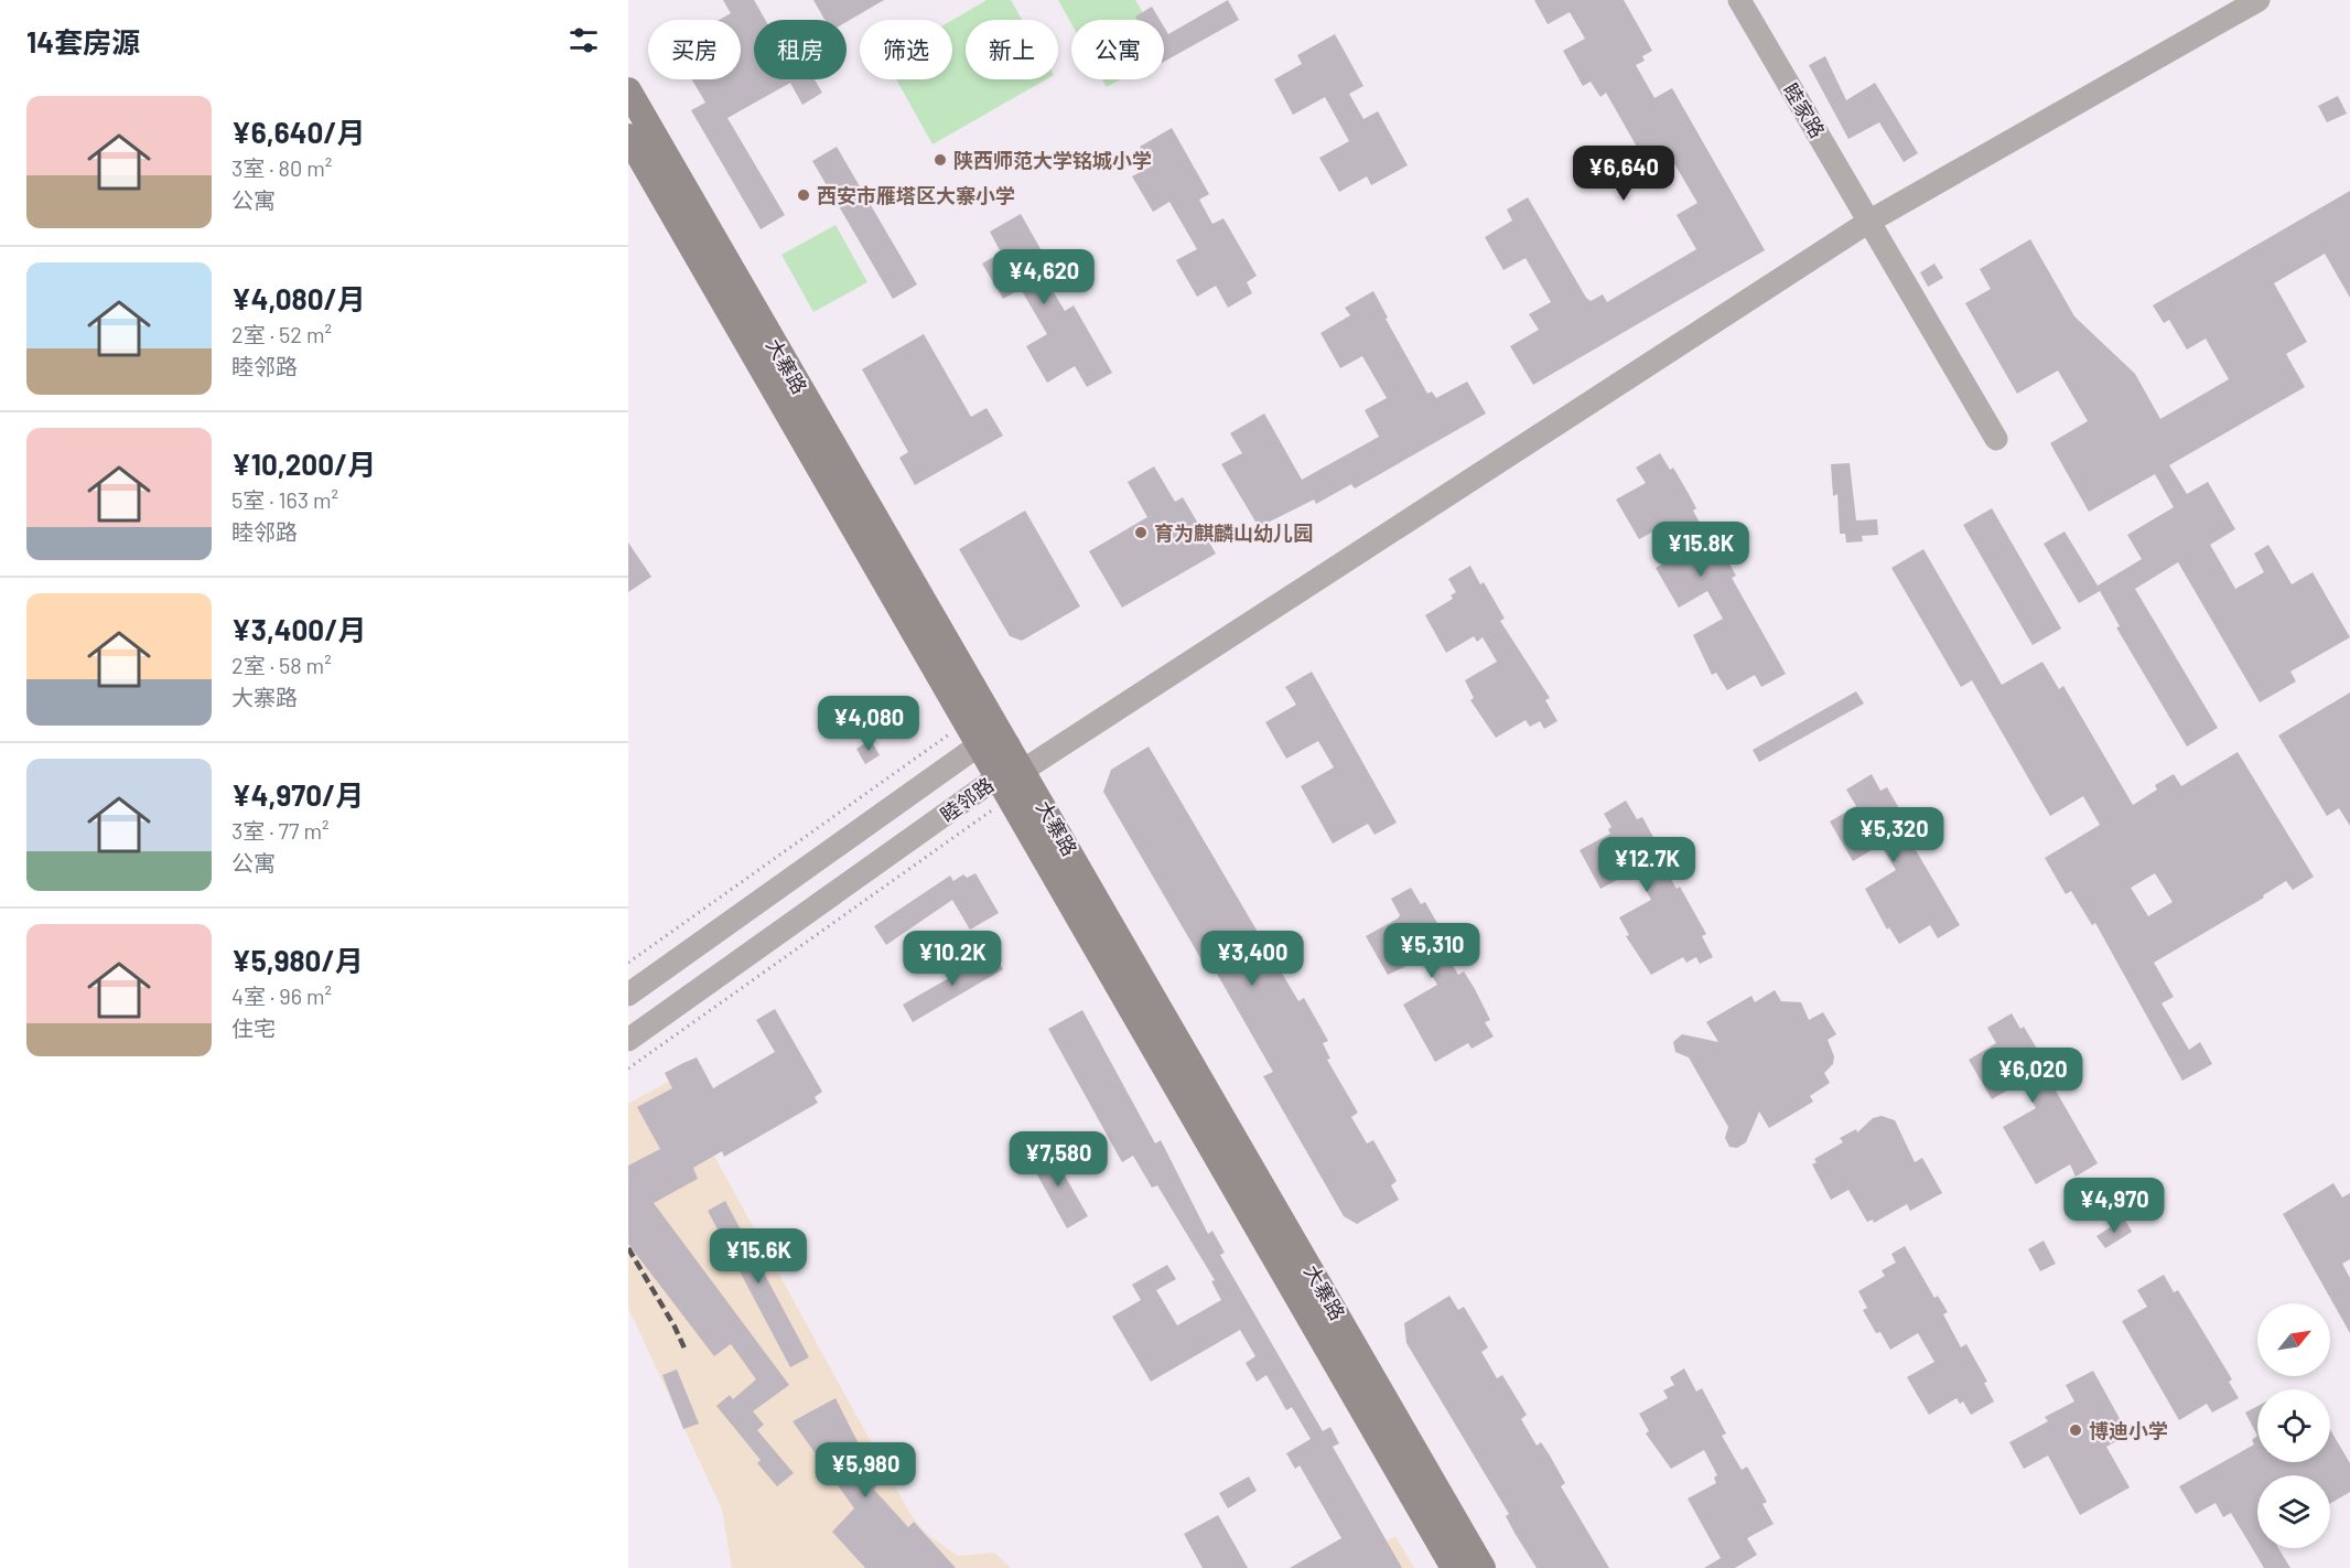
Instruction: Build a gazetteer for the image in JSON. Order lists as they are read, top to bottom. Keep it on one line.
{"streets":{"main road":["大寨路"],"street":["睦家路","睦邻路"]},"crossings":[["睦家路","睦邻路"],["大寨路","睦邻路"]],"places":["陕西师范大学铭城小学","西安市雁塔区大寨小学","育为麒麟山幼儿园","博迪小学"],"north":"top right","page":{"heading":"14套房源","chip":["买房","租房","筛选","新上","公寓"],"list":[{"name":"¥6,640/月","note":"3室 · 80 m² · 公寓"},{"name":"¥4,080/月","note":"2室 · 52 m² · 睦邻路"},{"name":"¥10,200/月","note":"5室 · 163 m² · 睦邻路"},{"name":"¥3,400/月","note":"2室 · 58 m² · 大寨路"},{"name":"¥4,970/月","note":"3室 · 77 m² · 公寓"},{"name":"¥5,980/月","note":"4室 · 96 m² · 住宅"}],"price":["¥6,640","¥4,620","¥15.8K","¥4,080","¥5,320","¥12.7K","¥5,310","¥10.2K","¥3,400","¥6,020","¥7,580","¥4,970","¥15.6K","¥5,980"]}}
